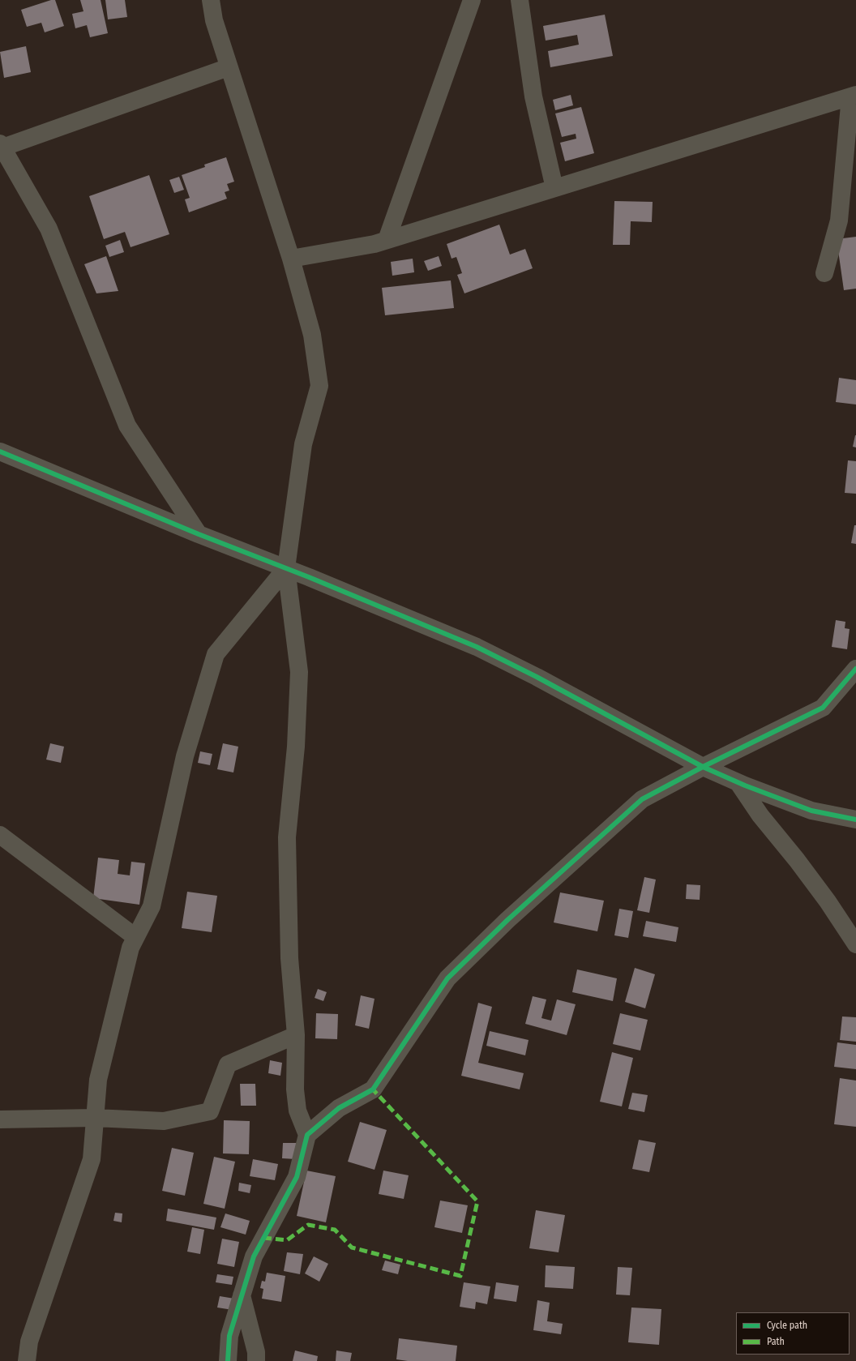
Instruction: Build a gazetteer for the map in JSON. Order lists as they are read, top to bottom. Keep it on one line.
{"legend":["Cycle path","Path"]}
